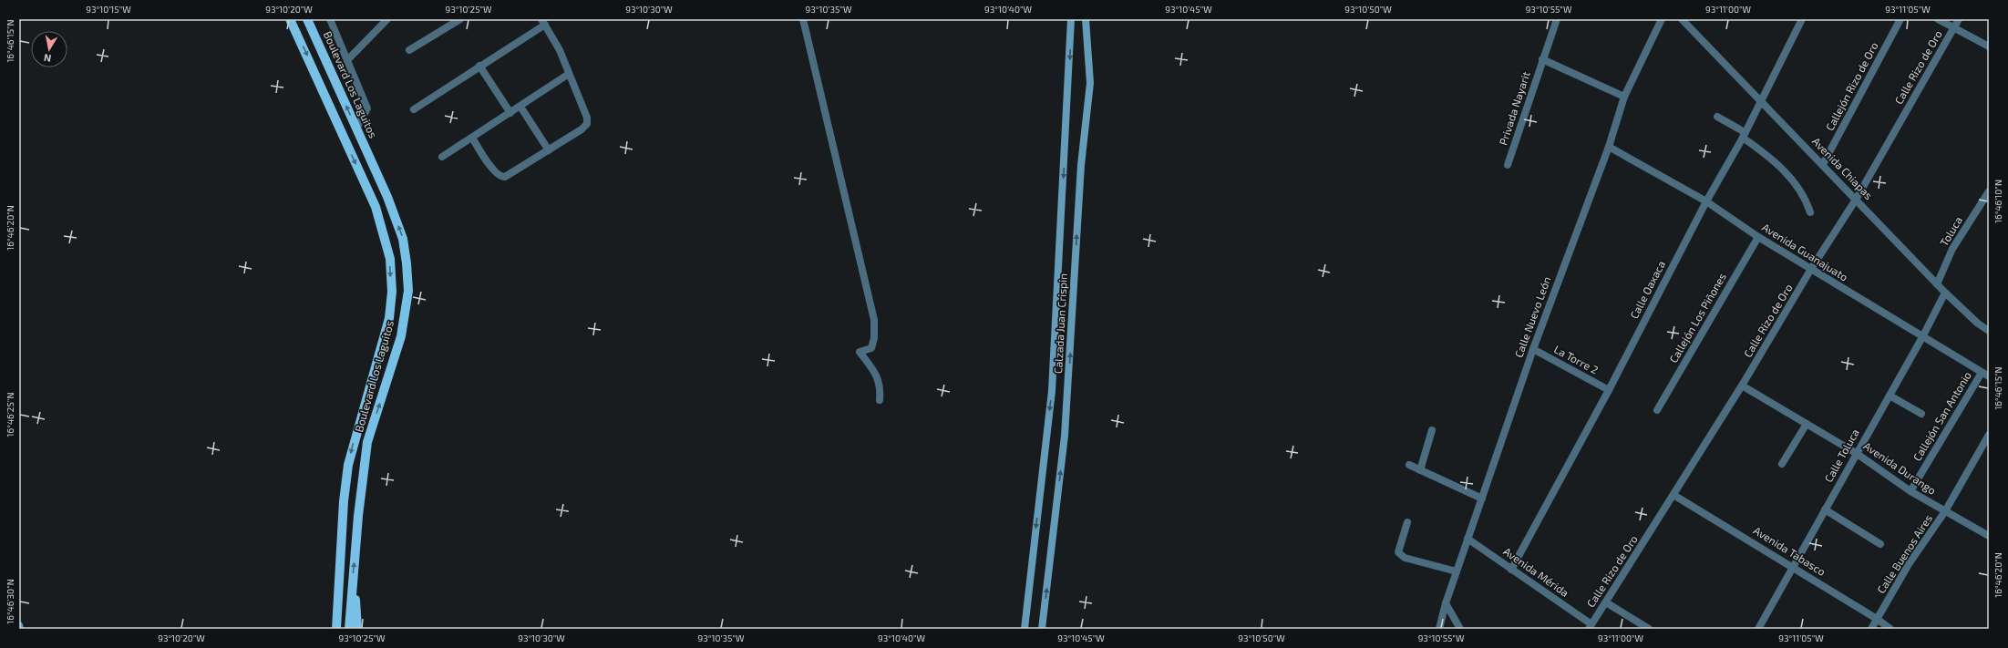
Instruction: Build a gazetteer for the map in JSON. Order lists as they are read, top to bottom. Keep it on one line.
{"streets":{"main road":["Boulevard Los Laguitos","Calzada Juan Crispin"],"street":["Calle Rizo de Oro","Callejón Rizo de Oro","Privada Nayarit","Avenida Chiapas","Toluca","Avenida Guanajuato","Calle Oaxaca","Calle Nuevo León","Callejón Los Piñones","La Torre 2","Callejón San Antonio","Calle Toluca","Avenida Durango","Avenida Tabasco","Calle Buenos Aires","Avenida Mérida"]},"crossings":[["Calle Rizo de Oro","Avenida Chiapas"],["Calle Rizo de Oro","Avenida Guanajuato"],["Calle Rizo de Oro","Avenida Durango"],["Calle Rizo de Oro","Avenida Tabasco"],["Calle Rizo de Oro","Avenida Mérida"],["Callejón Rizo de Oro","Avenida Chiapas"],["Avenida Chiapas","Toluca"],["Avenida Chiapas","Calle Oaxaca"],["Avenida Chiapas","Calle Toluca"],["Avenida Guanajuato","Calle Oaxaca"],["Avenida Guanajuato","Calle Nuevo León"],["Avenida Guanajuato","Callejón Los Piñones"],["Avenida Guanajuato","Callejón San Antonio"],["Avenida Guanajuato","Calle Toluca"],["Calle Oaxaca","La Torre 2"],["Calle Oaxaca","Avenida Mérida"],["Calle Nuevo León","La Torre 2"],["Calle Nuevo León","Avenida Mérida"],["Callejón San Antonio","Avenida Durango"],["Calle Toluca","Avenida Durango"],["Calle Toluca","Avenida Tabasco"],["Avenida Durango","Calle Buenos Aires"],["Avenida Tabasco","Calle Buenos Aires"]],"north":"bottom","coordinates":["93°10'15\"W","93°10'20\"W","93°10'25\"W","93°10'30\"W","93°10'35\"W","93°10'40\"W","93°10'45\"W","93°10'50\"W","93°10'55\"W","93°11'00\"W","93°11'05\"W","16°46'15\"N","16°46'10\"N","16°46'20\"N","16°46'25\"N","16°46'30\"N"]}
